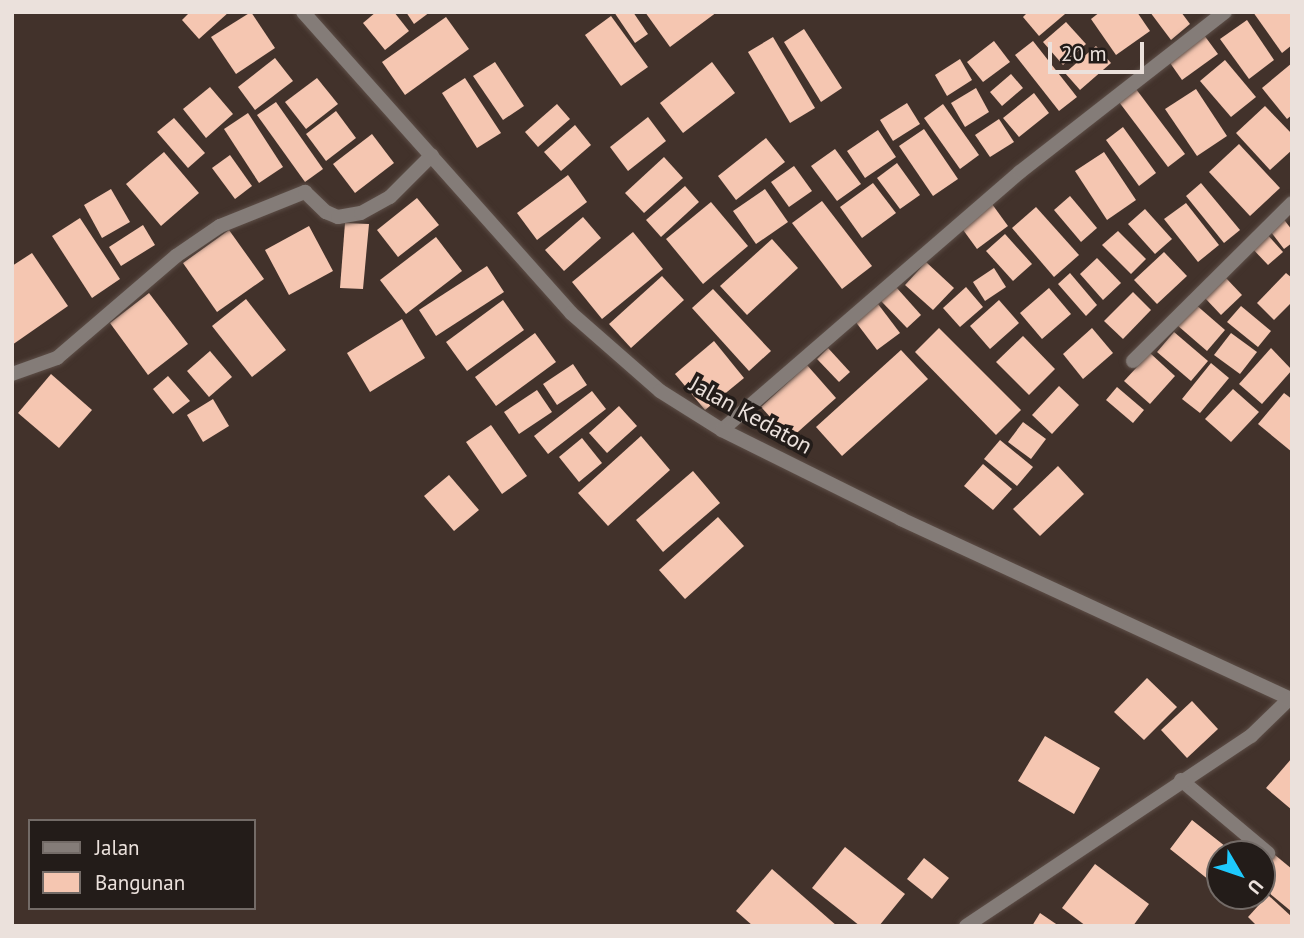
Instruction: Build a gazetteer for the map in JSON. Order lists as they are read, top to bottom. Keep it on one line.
{"streets":{"street":["Jalan Kedaton"]},"legend":["Jalan","Bangunan"],"scale_bar":"20 m","north":"bottom right"}
